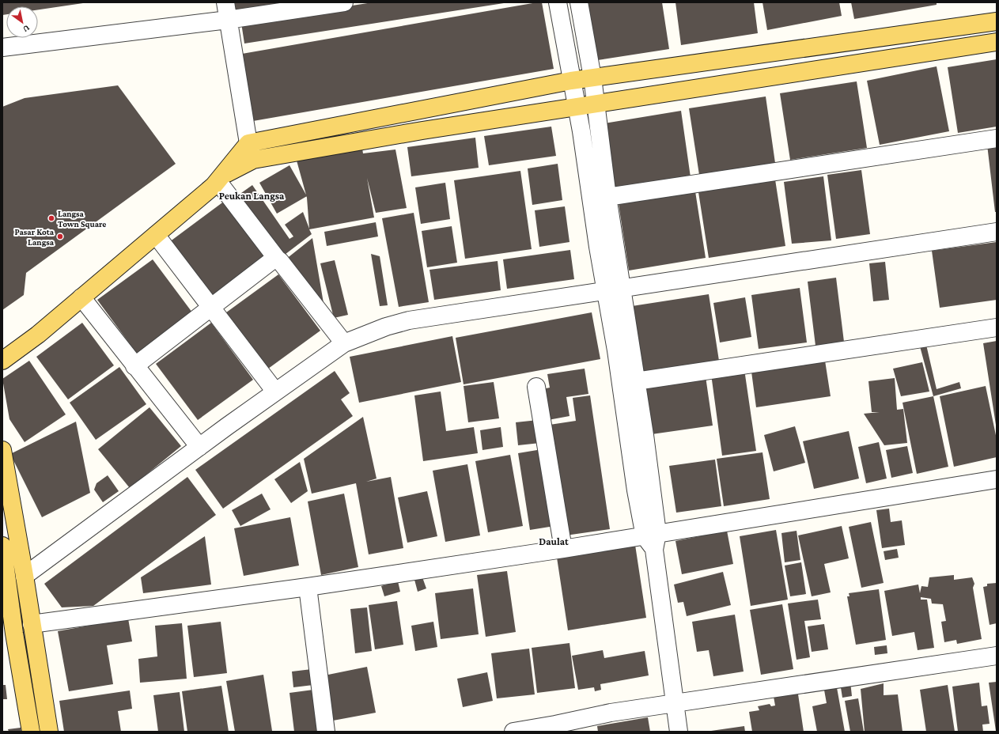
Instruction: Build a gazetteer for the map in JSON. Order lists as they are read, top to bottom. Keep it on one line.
{"districts":["Peukan Langsa","Daulat"],"places":["Langsa Town Square","Pasar Kota Langsa"],"north":"bottom right"}
